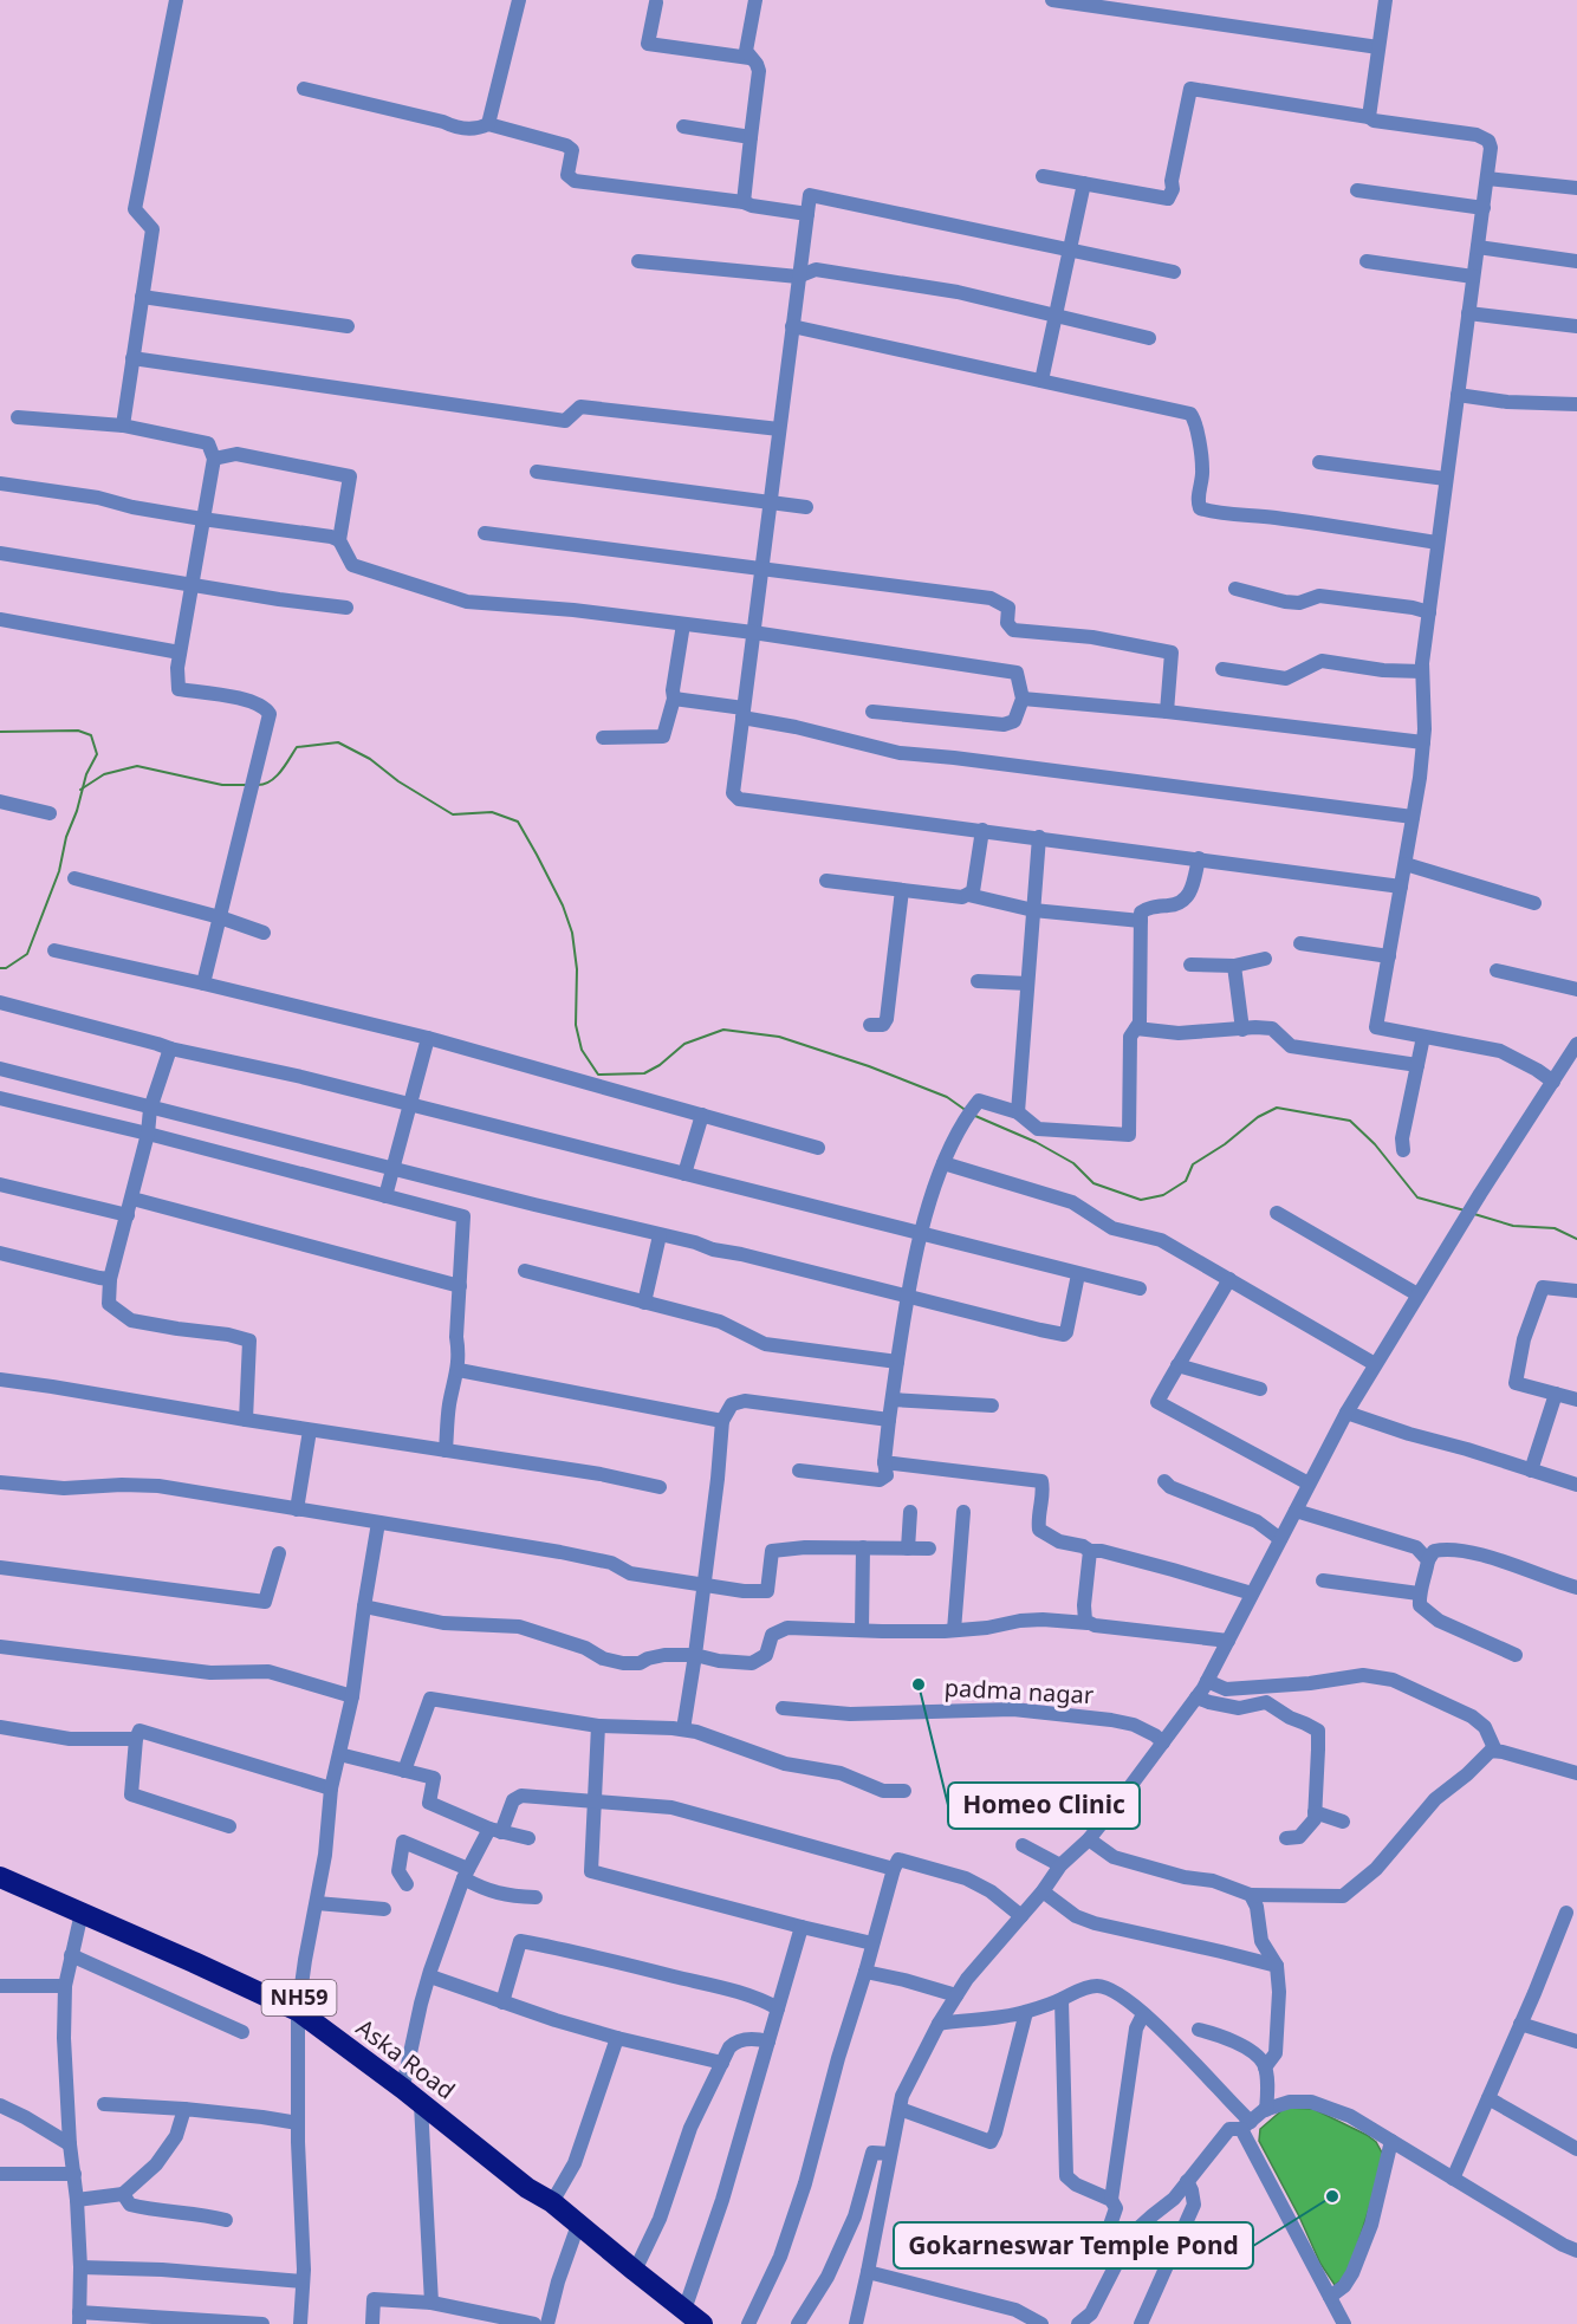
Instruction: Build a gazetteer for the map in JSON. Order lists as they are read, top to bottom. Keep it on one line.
{"streets":{"highway":["NH59","Aska Road"],"street":["padma nagar"]},"crossings":[["NH59","Aska Road"]],"places":["Homeo Clinic","Gokarneswar Temple Pond"]}
